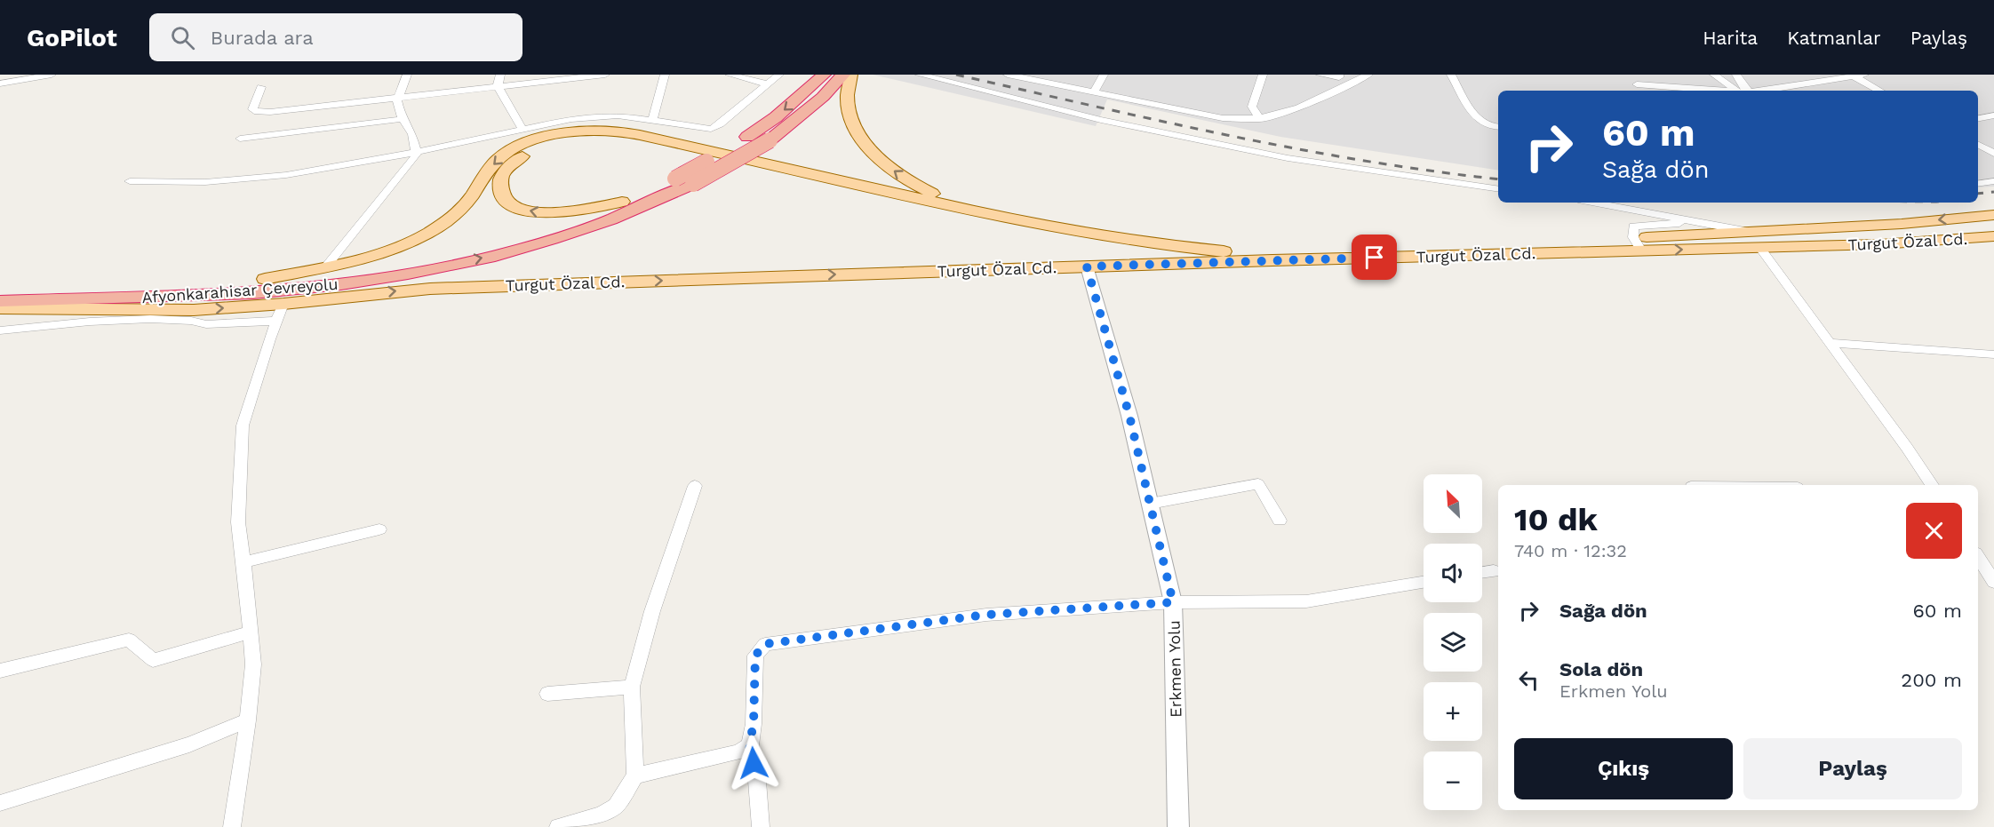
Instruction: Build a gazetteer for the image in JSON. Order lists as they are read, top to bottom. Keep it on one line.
{"streets":{"highway":["Afyonkarahisar Çevreyolu"],"main road":["Turgut Özal Cd."],"street":["Erkmen Yolu"]},"crossings":[["Turgut Özal Cd.","Erkmen Yolu"]],"north":"top left","page":{"header":"GoPilot","search":"Burada ara","nav":["Harita","Katmanlar","Paylaş"],"turn":["60 m","Sağa dön"],"map_buttons":["+","−"],"heading":["10 dk","740 m · 12:32"],"list":[{"name":"Sağa dön","value":"60 m"},{"name":"Sola dön","note":"Erkmen Yolu","value":"200 m"}],"buttons":["Çıkış","Paylaş"]}}
